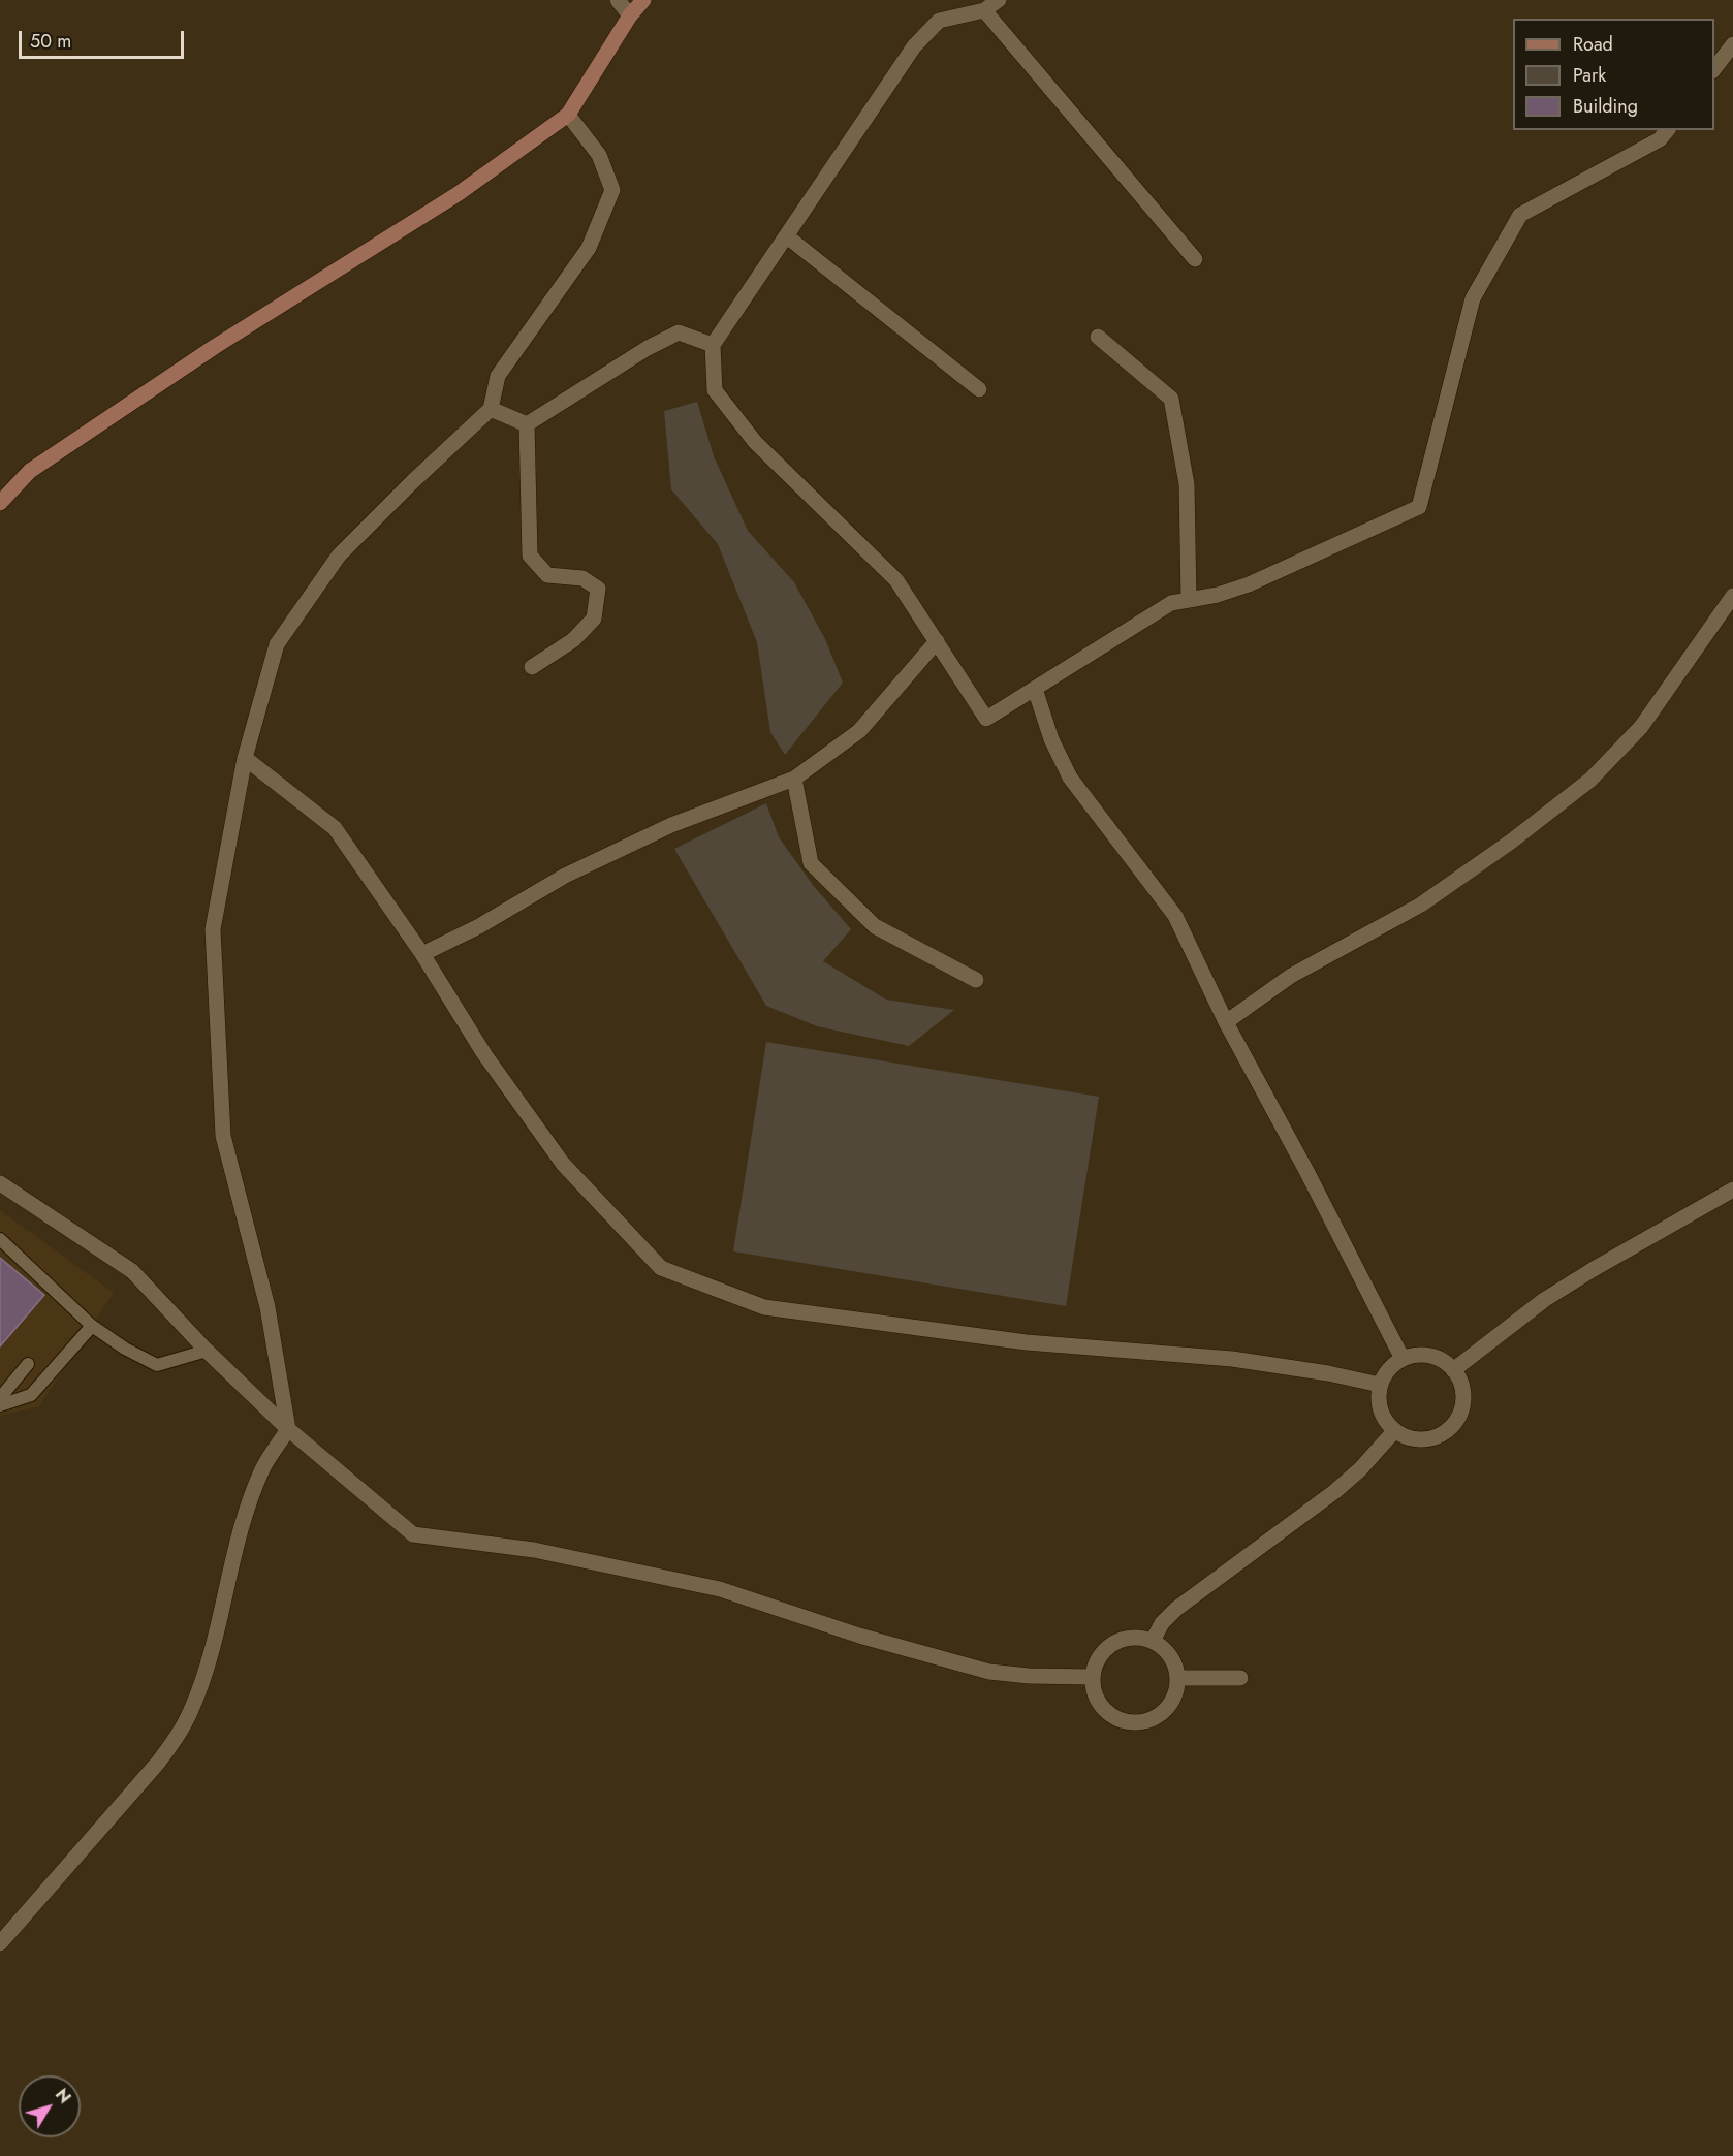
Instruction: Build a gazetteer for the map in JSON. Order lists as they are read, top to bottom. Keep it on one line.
{"legend":["Road","Park","Building"],"scale_bar":"50 m","north":"top right"}
